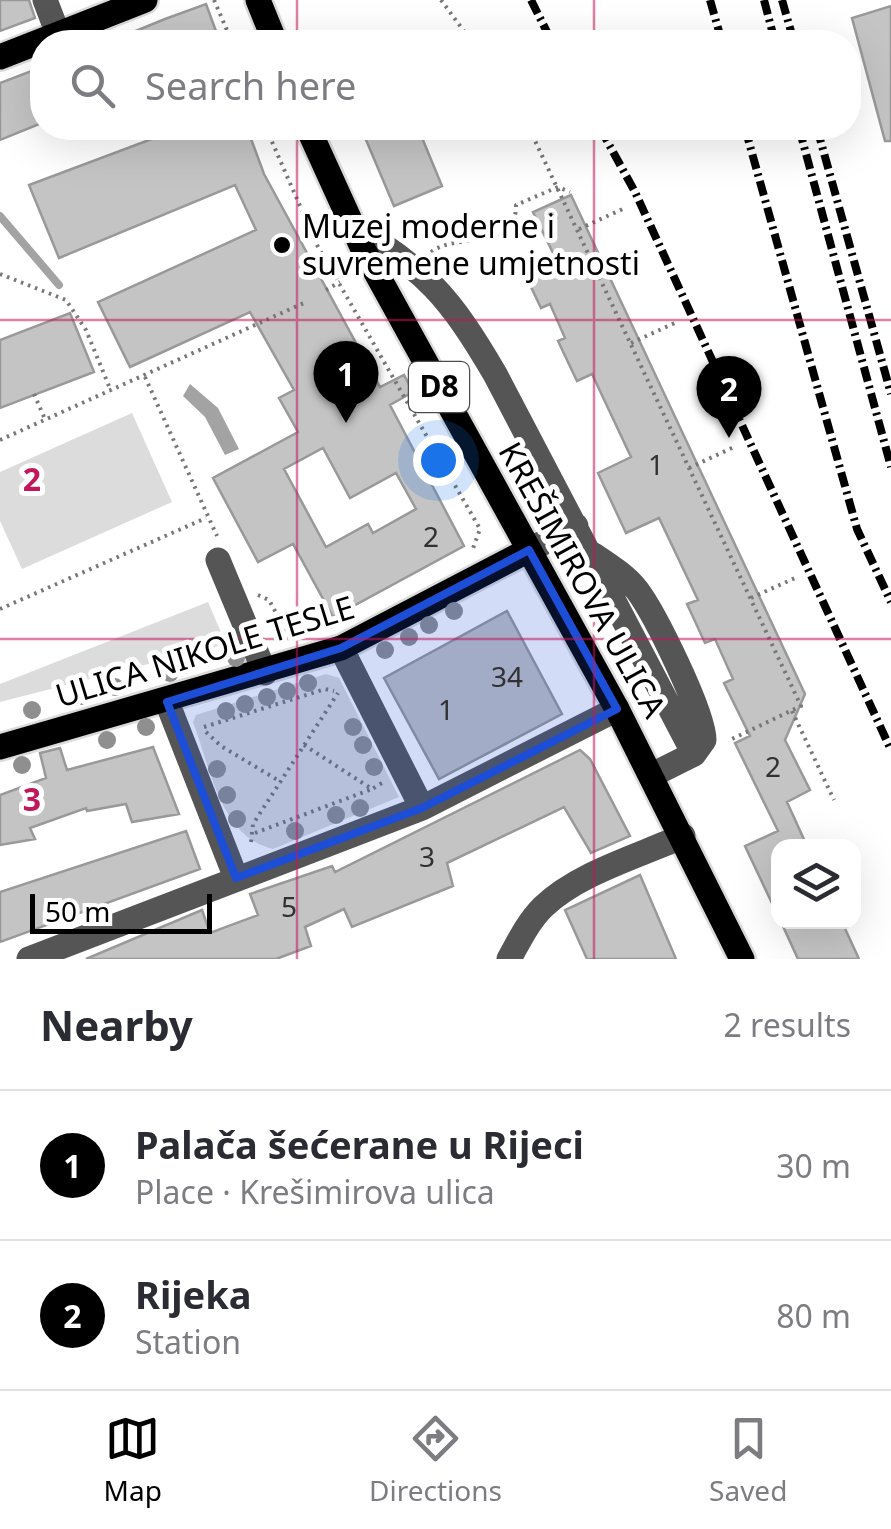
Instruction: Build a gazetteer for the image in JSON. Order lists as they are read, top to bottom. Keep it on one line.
{"streets":{"main road":["D8","KREŠIMIROVA ULICA","ULICA NIKOLE TESLE"]},"crossings":[["KREŠIMIROVA ULICA","ULICA NIKOLE TESLE"]],"places":["Muzej moderne i suvremene umjetnosti"],"house_numbers":["1","2","34","1","2","3","5"],"scale_bar":"50 m","page":{"search":"Search here","pins":["1","2"],"scale":"50 m","heading":["Nearby","2 results"],"list":[{"mark":"1","name":"Palača šećerane u Rijeci","note":"Place · Krešimirova ulica","value":"30 m"},{"mark":"2","name":"Rijeka","note":"Station","value":"80 m"}],"nav":["Map","Directions","Saved"]},"grid":{"rows":["2","3"]}}
